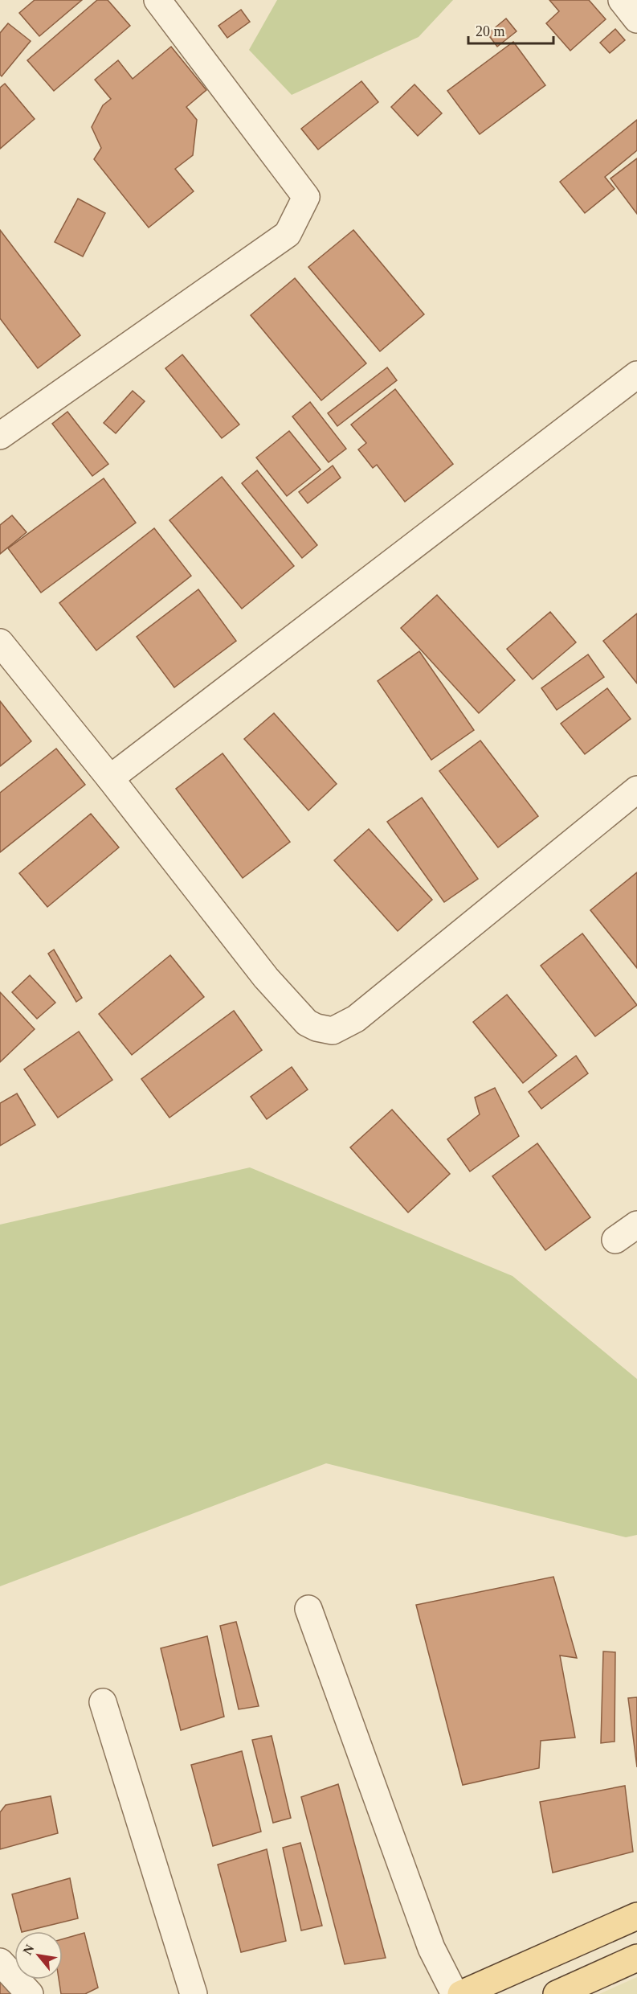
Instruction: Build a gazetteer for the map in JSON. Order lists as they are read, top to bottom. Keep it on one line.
{"scale_bar":"20 m","north":"top left"}
